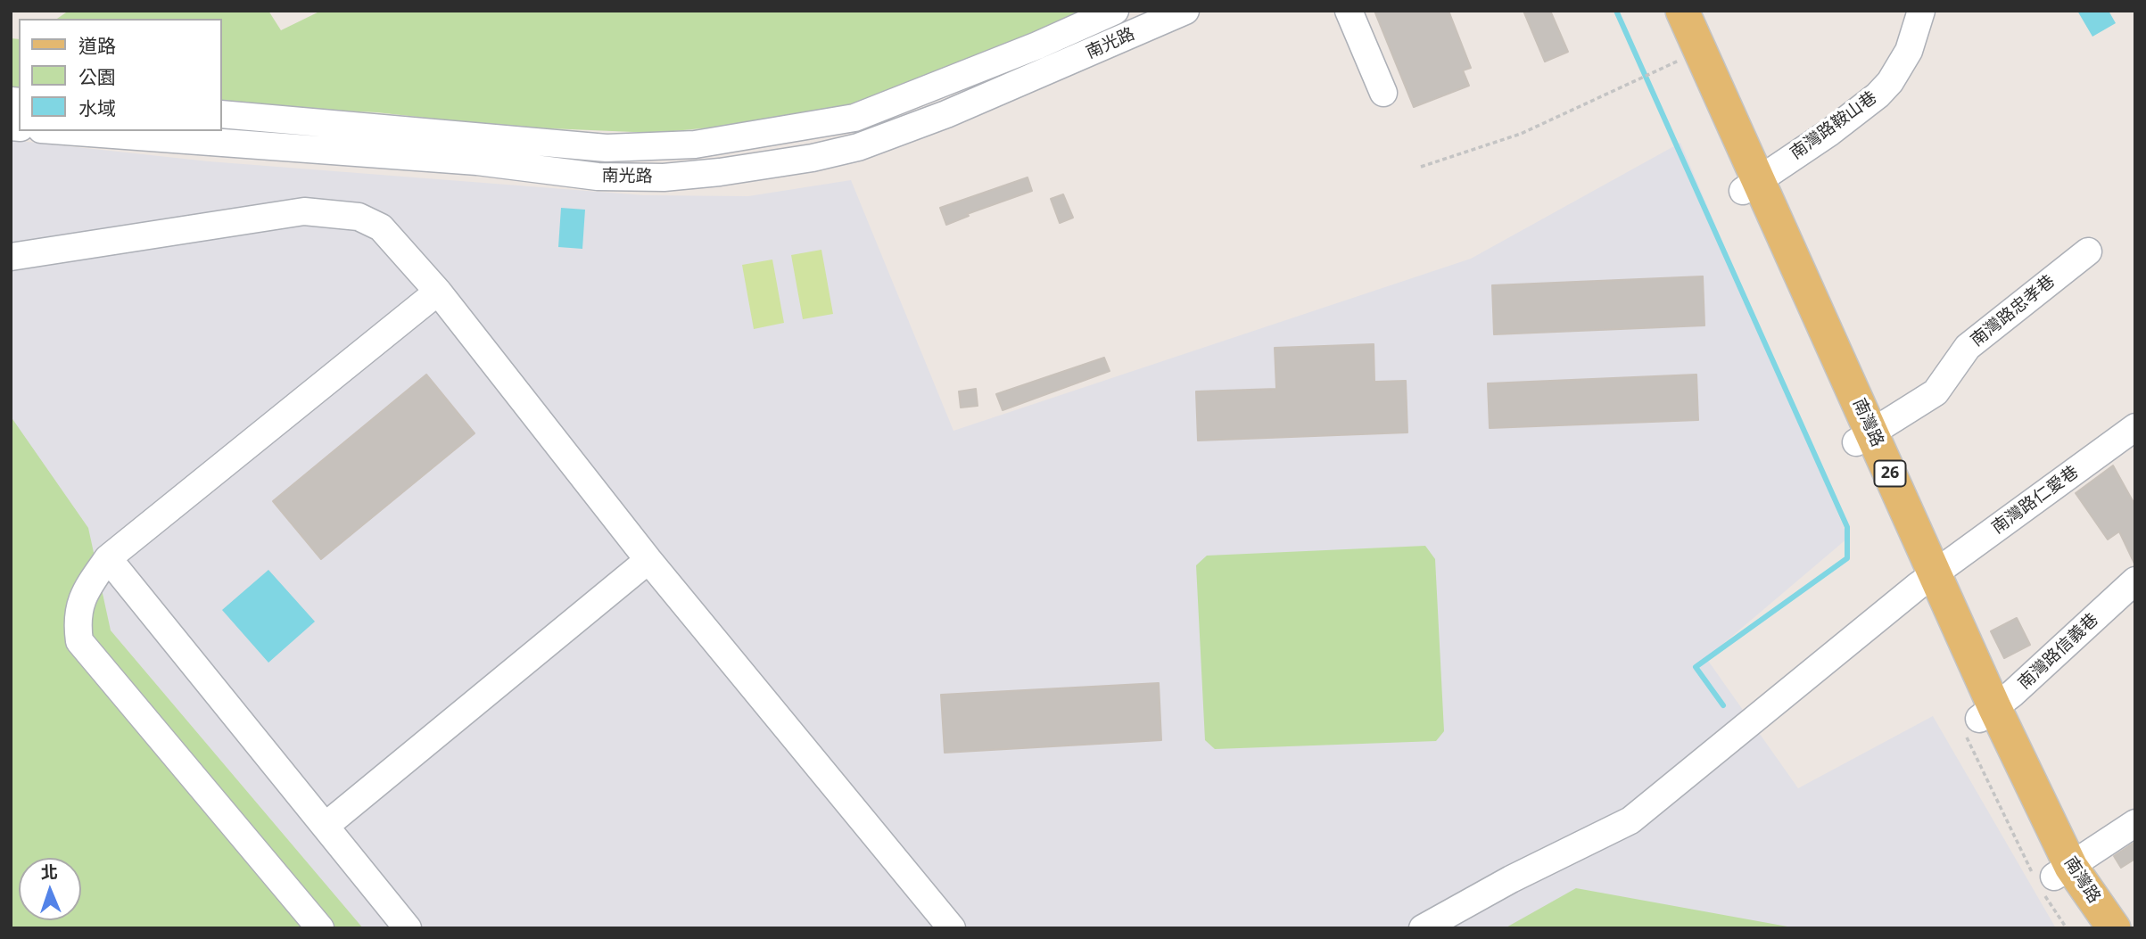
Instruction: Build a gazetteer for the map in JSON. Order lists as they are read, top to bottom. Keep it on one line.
{"streets":{"main road":["南灣路","26"],"street":["南光路","南灣路鞍山巷","南灣路忠孝巷","南灣路仁愛巷","南灣路信義巷"]},"crossings":[["南灣路鞍山巷","南灣路"],["南灣路忠孝巷","南灣路"],["南灣路","南灣路仁愛巷"],["南灣路","南灣路信義巷"]],"legend":["道路","公園","水域"],"north":"top"}
